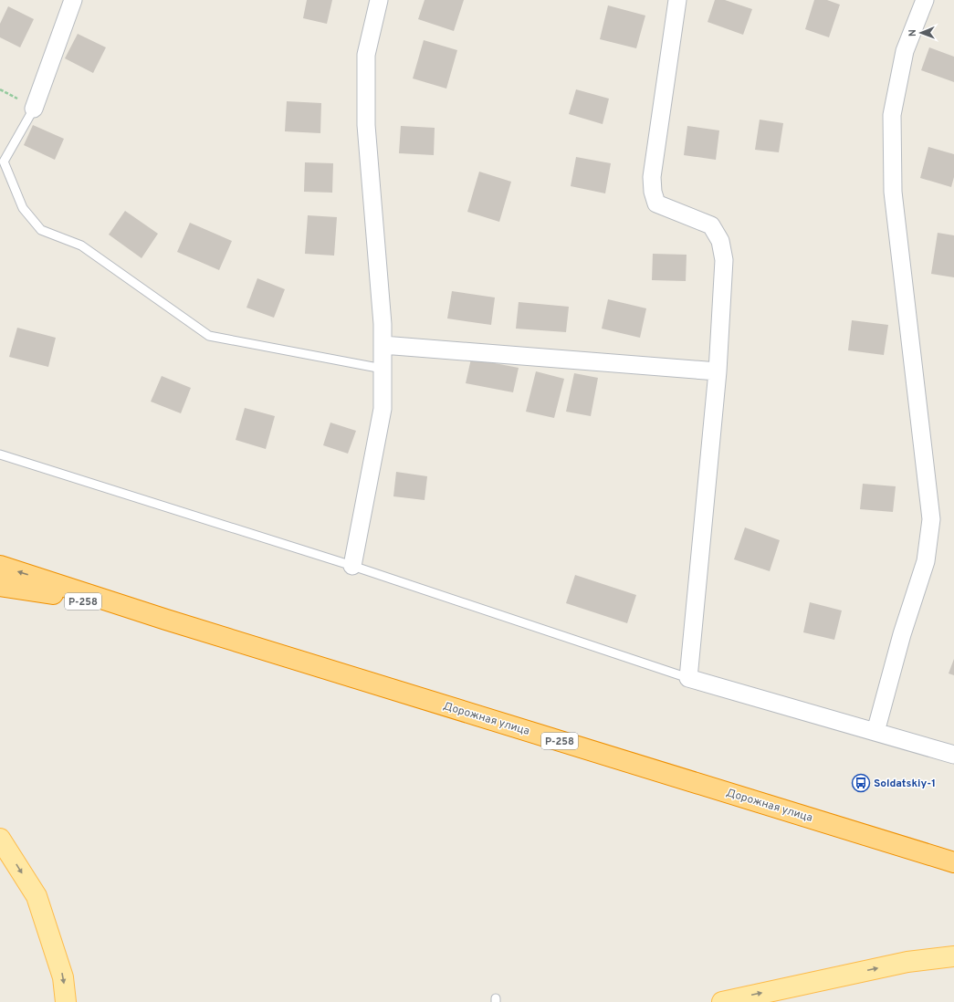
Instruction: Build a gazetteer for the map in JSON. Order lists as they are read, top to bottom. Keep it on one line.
{"streets":{"highway":["Р-258","Дорожная улица"]},"crossings":[["Р-258","Дорожная улица"]],"places":{"bus stop":["Soldatskiy-1"]},"north":"left"}
